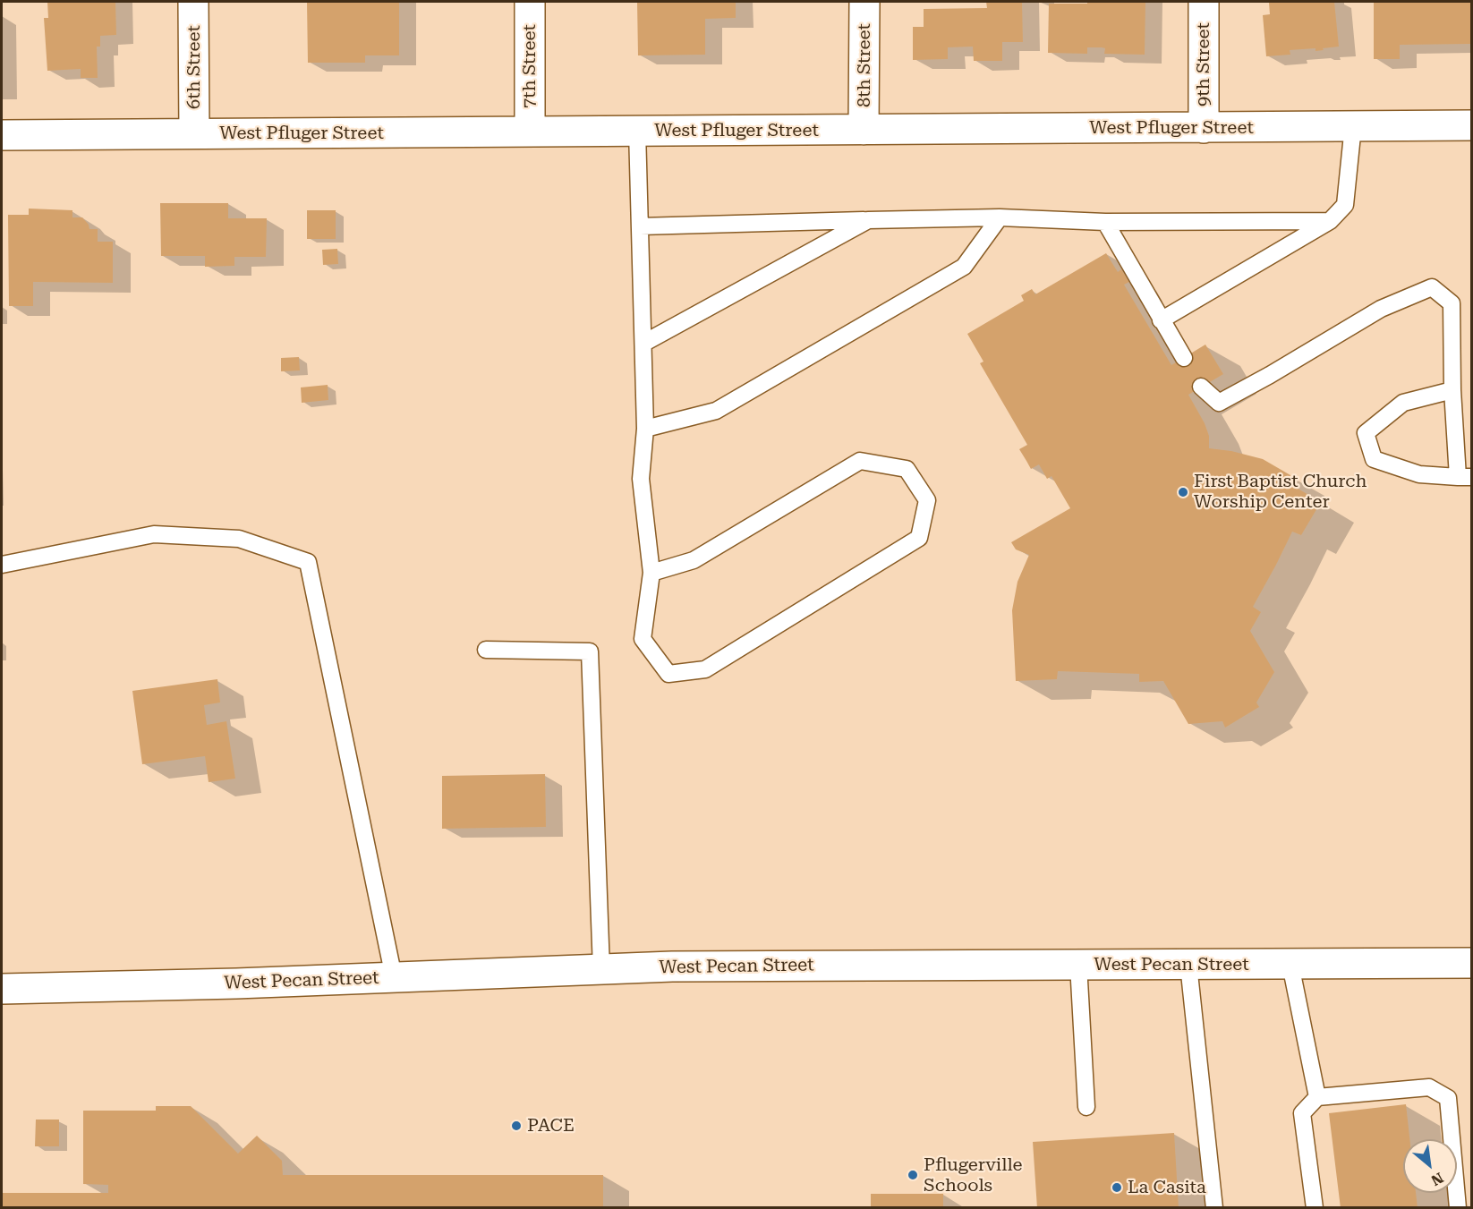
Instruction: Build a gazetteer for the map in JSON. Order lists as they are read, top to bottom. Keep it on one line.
{"streets":{"street":["9th Street","8th Street","7th Street","6th Street","West Pfluger Street","West Pecan Street"]},"crossings":[["9th Street","West Pfluger Street"],["8th Street","West Pfluger Street"],["7th Street","West Pfluger Street"],["6th Street","West Pfluger Street"]],"places":["First Baptist Church Worship Center","PACE","Pflugerville Schools","La Casita"],"north":"bottom right"}
